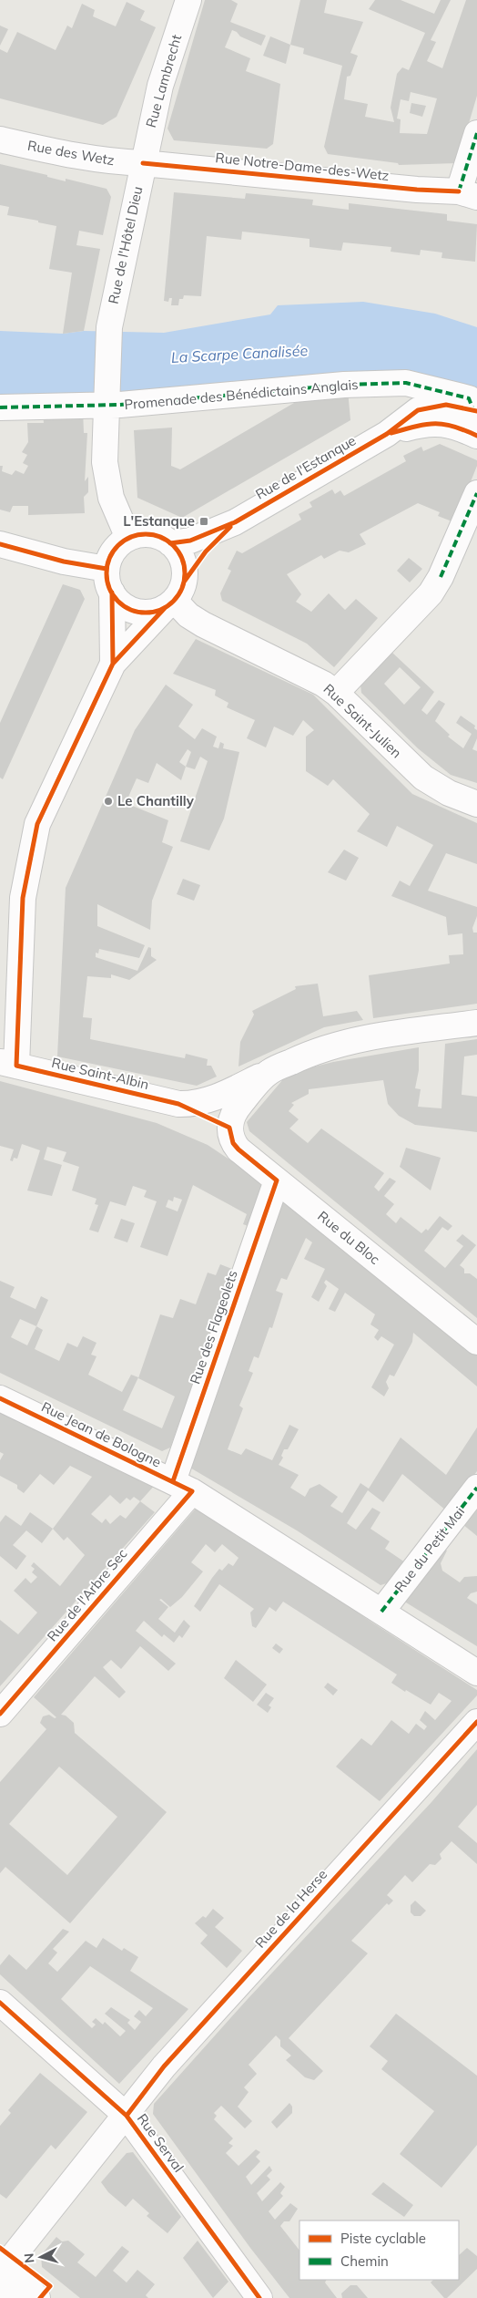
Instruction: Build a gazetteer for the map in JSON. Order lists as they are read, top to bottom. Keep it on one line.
{"streets":{"street":["Rue Lambrecht","Rue des Wetz","Rue Notre-Dame-des-Wetz","Rue de l'Hôtel Dieu","Promenade des Bénédictains Anglais","Rue de l'Estanque","Rue Saint-Julien","Rue Saint-Albin","Rue du Bloc","Rue des Flageolets","Rue Jean de Bologne","Rue du Petit Mai","Rue de l'Arbre Sec","Rue de la Herse","Rue Serval"]},"crossings":[["Rue Lambrecht","Rue des Wetz"],["Rue Lambrecht","Rue Notre-Dame-des-Wetz"],["Rue Lambrecht","Rue de l'Hôtel Dieu"],["Rue des Wetz","Rue Notre-Dame-des-Wetz"],["Rue des Wetz","Rue de l'Hôtel Dieu"],["Rue Notre-Dame-des-Wetz","Rue de l'Hôtel Dieu"],["Rue de l'Hôtel Dieu","Promenade des Bénédictains Anglais"],["Rue de l'Estanque","Rue Saint-Julien"],["Rue Saint-Albin","Rue du Bloc"],["Rue du Bloc","Rue des Flageolets"],["Rue des Flageolets","Rue Jean de Bologne"],["Rue des Flageolets","Rue de l'Arbre Sec"],["Rue Jean de Bologne","Rue du Petit Mai"],["Rue Jean de Bologne","Rue de l'Arbre Sec"],["Rue de la Herse","Rue Serval"]],"water":["La Scarpe Canalisée"],"places":{"transit":["L'Estanque"],"other":["Le Chantilly"]},"legend":["Piste cyclable","Chemin"],"north":"left"}
